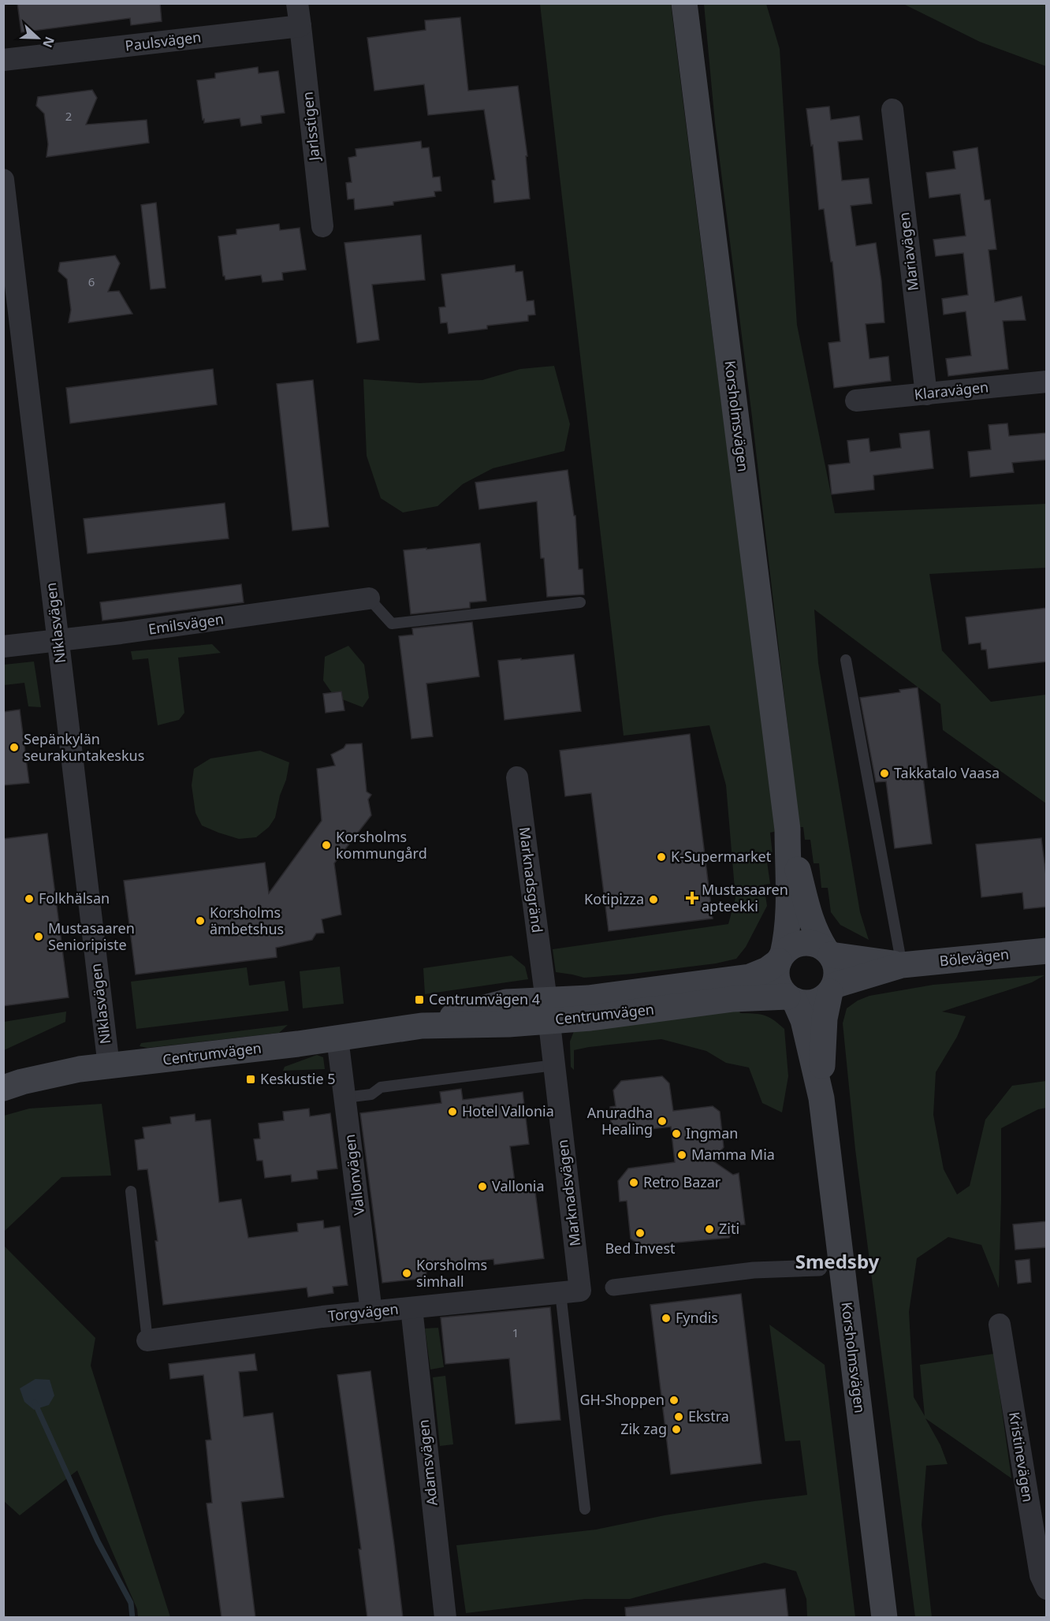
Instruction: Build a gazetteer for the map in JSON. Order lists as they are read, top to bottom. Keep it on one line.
{"streets":{"main road":["Korsholmsvägen","Bölevägen","Centrumvägen"],"street":["Paulsvägen","Jarlsstigen","Mariavägen","Klaravägen","Niklasvägen","Emilsvägen","Marknadsgränd","Vallonvägen","Marknadsvägen","Torgvägen","Kristinevägen","Adamsvägen"]},"crossings":[["Paulsvägen","Jarlsstigen"],["Mariavägen","Klaravägen"],["Korsholmsvägen","Bölevägen"],["Korsholmsvägen","Centrumvägen"],["Niklasvägen","Emilsvägen"],["Niklasvägen","Centrumvägen"],["Marknadsgränd","Centrumvägen"],["Marknadsgränd","Marknadsvägen"],["Bölevägen","Centrumvägen"],["Centrumvägen","Vallonvägen"],["Centrumvägen","Marknadsvägen"],["Vallonvägen","Torgvägen"],["Marknadsvägen","Torgvägen"],["Torgvägen","Adamsvägen"]],"districts":["Smedsby"],"places":{"other":["Sepänkylän seurakuntakeskus","Takkatalo Vaasa","Korsholms kommungård","K-Supermarket","Folkhälsan","Kotipizza","Korsholms ämbetshus","Mustasaaren Senioripiste","Hotel Vallonia","Anuradha Healing","Ingman","Mamma Mia","Retro Bazar","Vallonia","Ziti","Bed Invest","Korsholms simhall","Fyndis","GH-Shoppen","Ekstra","Zik zag"],"health":["Mustasaaren apteekki"],"transit":["Centrumvägen 4","Keskustie 5"]},"house_numbers":["2","6","1"],"north":"right"}
